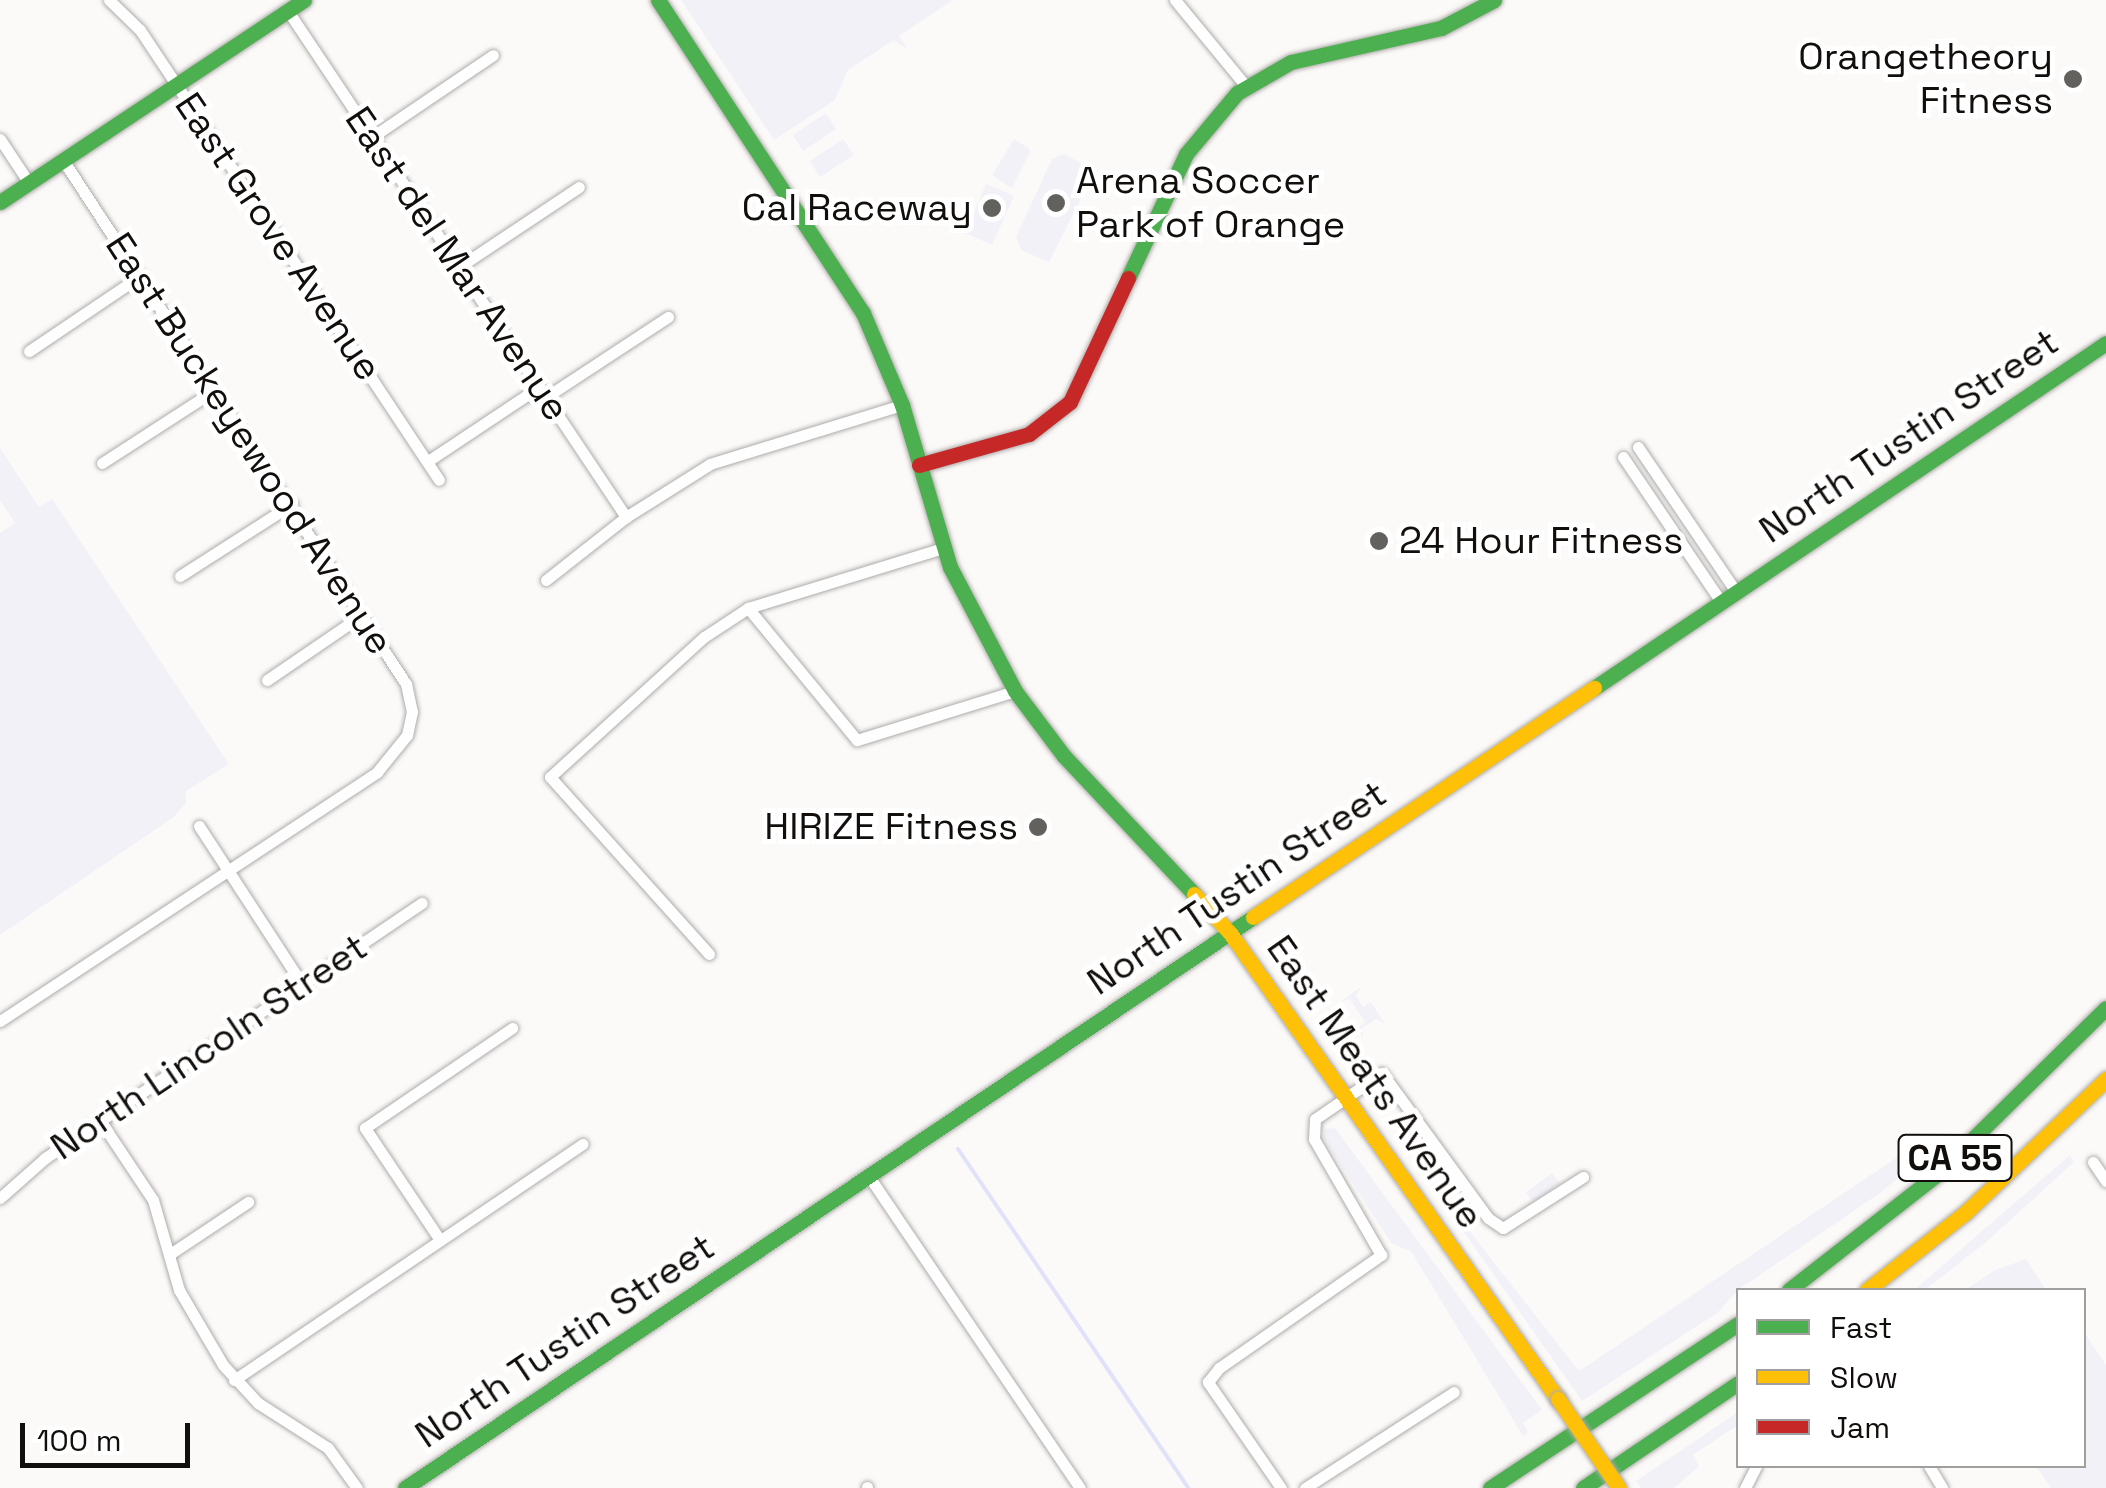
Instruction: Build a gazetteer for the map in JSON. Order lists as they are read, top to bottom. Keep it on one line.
{"streets":{"main road":["North Tustin Street","East Meats Avenue","CA 55"],"street":["East Grove Avenue","East del Mar Avenue","East Buckeyewood Avenue","North Lincoln Street"]},"crossings":[["North Tustin Street","East Meats Avenue"]],"places":["Orangetheory Fitness","Arena Soccer Park of Orange","Cal Raceway","24 Hour Fitness","HIRIZE Fitness"],"legend":["Fast","Slow","Jam"],"scale_bar":"100 m"}
